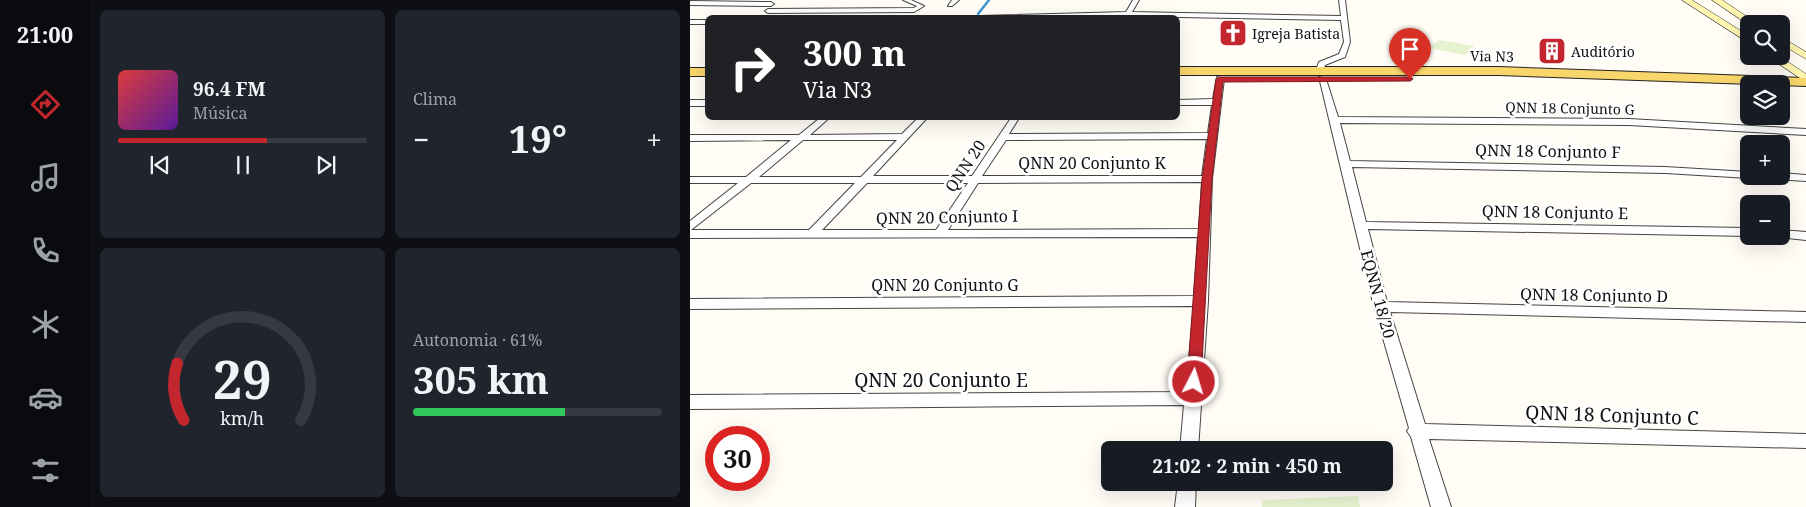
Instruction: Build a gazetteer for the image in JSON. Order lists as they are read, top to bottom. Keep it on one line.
{"streets":{"main road":["Via N3"],"street":["QNN 18 Conjunto G","QNN 18 Conjunto F","QNN 20 Conjunto K","QNN 20","QNN 18 Conjunto E","QNN 20 Conjunto I","QNN 20 Conjunto G","EQNN 18/20","QNN 18 Conjunto D","QNN 20 Conjunto E","QNN 18 Conjunto C"]},"crossings":[["Via N3","EQNN 18/20"],["QNN 18 Conjunto G","EQNN 18/20"],["QNN 18 Conjunto F","EQNN 18/20"],["QNN 20 Conjunto K","QNN 20"],["QNN 20","QNN 20 Conjunto I"],["QNN 18 Conjunto E","EQNN 18/20"],["EQNN 18/20","QNN 18 Conjunto D"],["EQNN 18/20","QNN 18 Conjunto C"]],"places":{"church":["Igreja Batista"],"building":["Auditório"]},"page":{"tabs":"21:00","tile":["Clima",["Autonomia · 61%","305 km"]],"map_buttons":["+","−"],"turn":["300 m","Via N3"],"song":["96.4 FM","Música"],"heat":["−","19°","+"],"limit":"30","trip":"21:02 · 2 min · 450 m","gauge":["29","km/h"]}}
